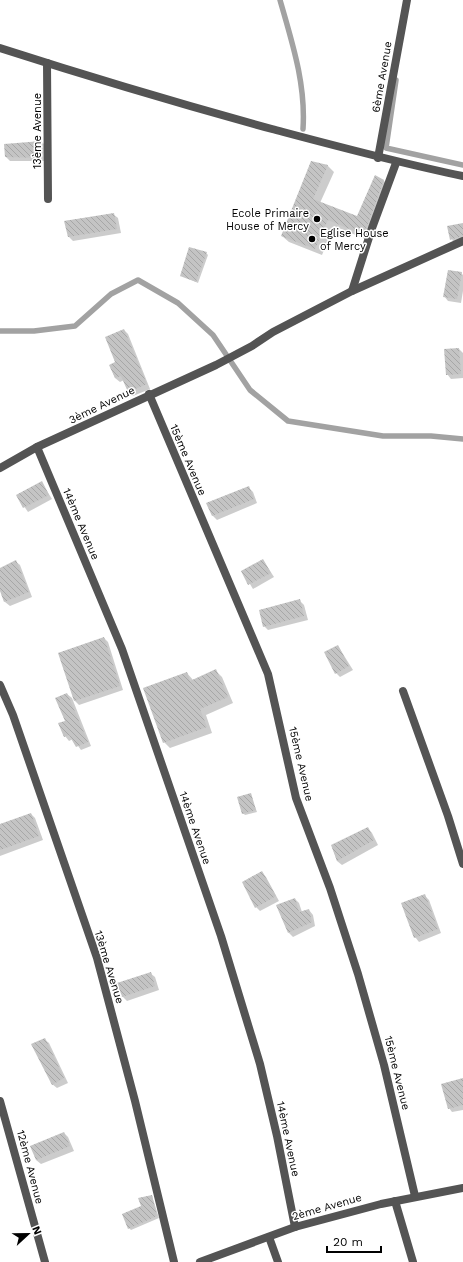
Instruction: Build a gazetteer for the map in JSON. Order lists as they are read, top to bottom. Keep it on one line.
{"streets":{"street":["6ème Avenue","13ème Avenue","3ème Avenue","15ème Avenue","14ème Avenue","12ème Avenue","2ème Avenue"]},"crossings":[["3ème Avenue","15ème Avenue"],["3ème Avenue","14ème Avenue"],["15ème Avenue","2ème Avenue"],["14ème Avenue","2ème Avenue"]],"places":["Ecole Primaire House of Mercy","Eglise House of Mercy"],"scale_bar":"20 m","north":"right"}
